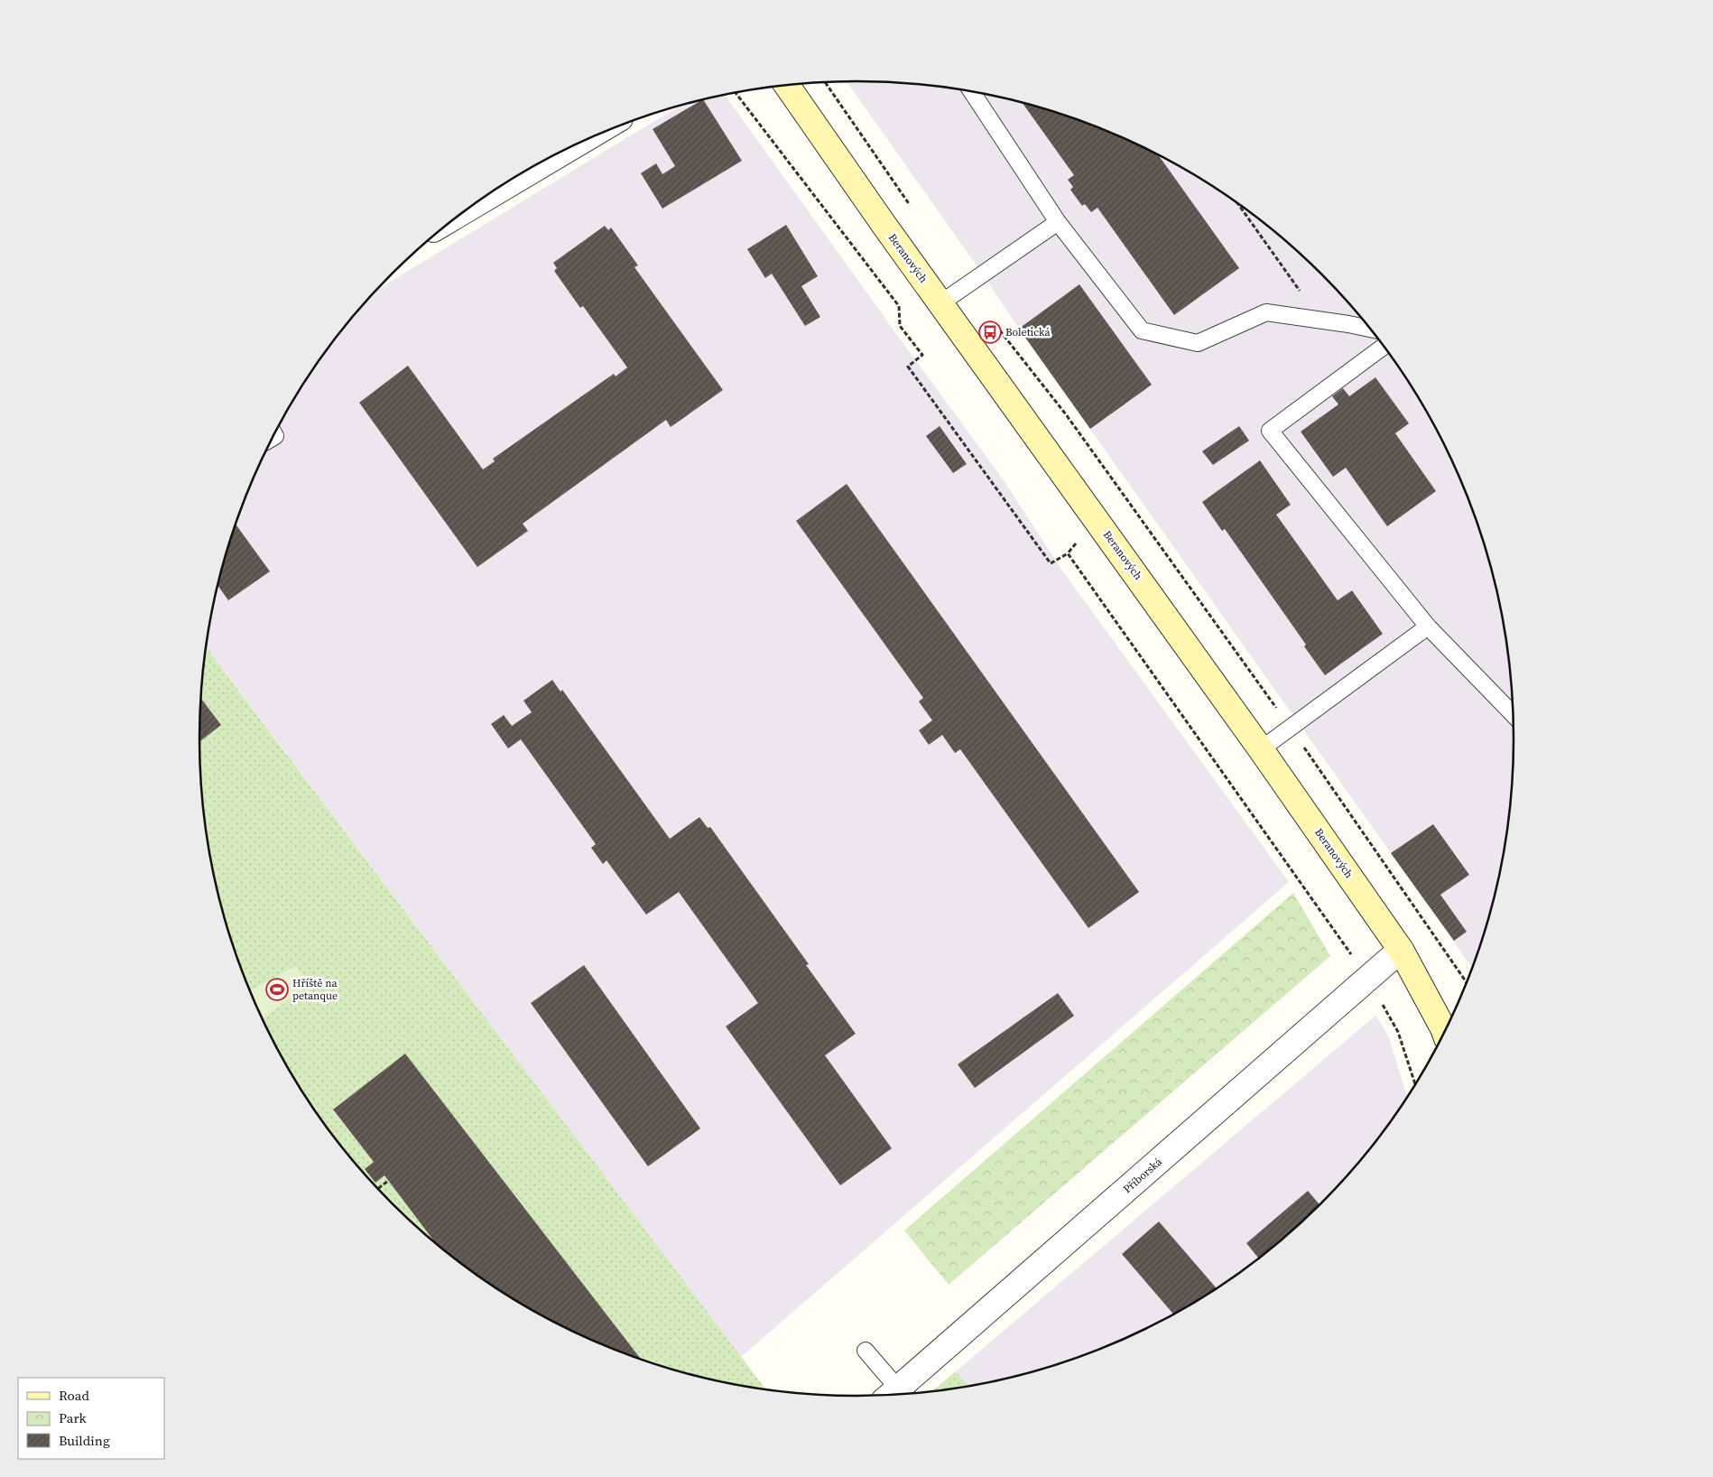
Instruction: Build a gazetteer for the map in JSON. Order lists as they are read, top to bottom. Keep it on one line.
{"streets":{"street":["Beranových","Příborská"]},"crossings":[["Beranových","Příborská"]],"places":{"bus stop":["Boletická"],"sports":["Hříště na petanque"]},"legend":["Road","Park","Building"]}
